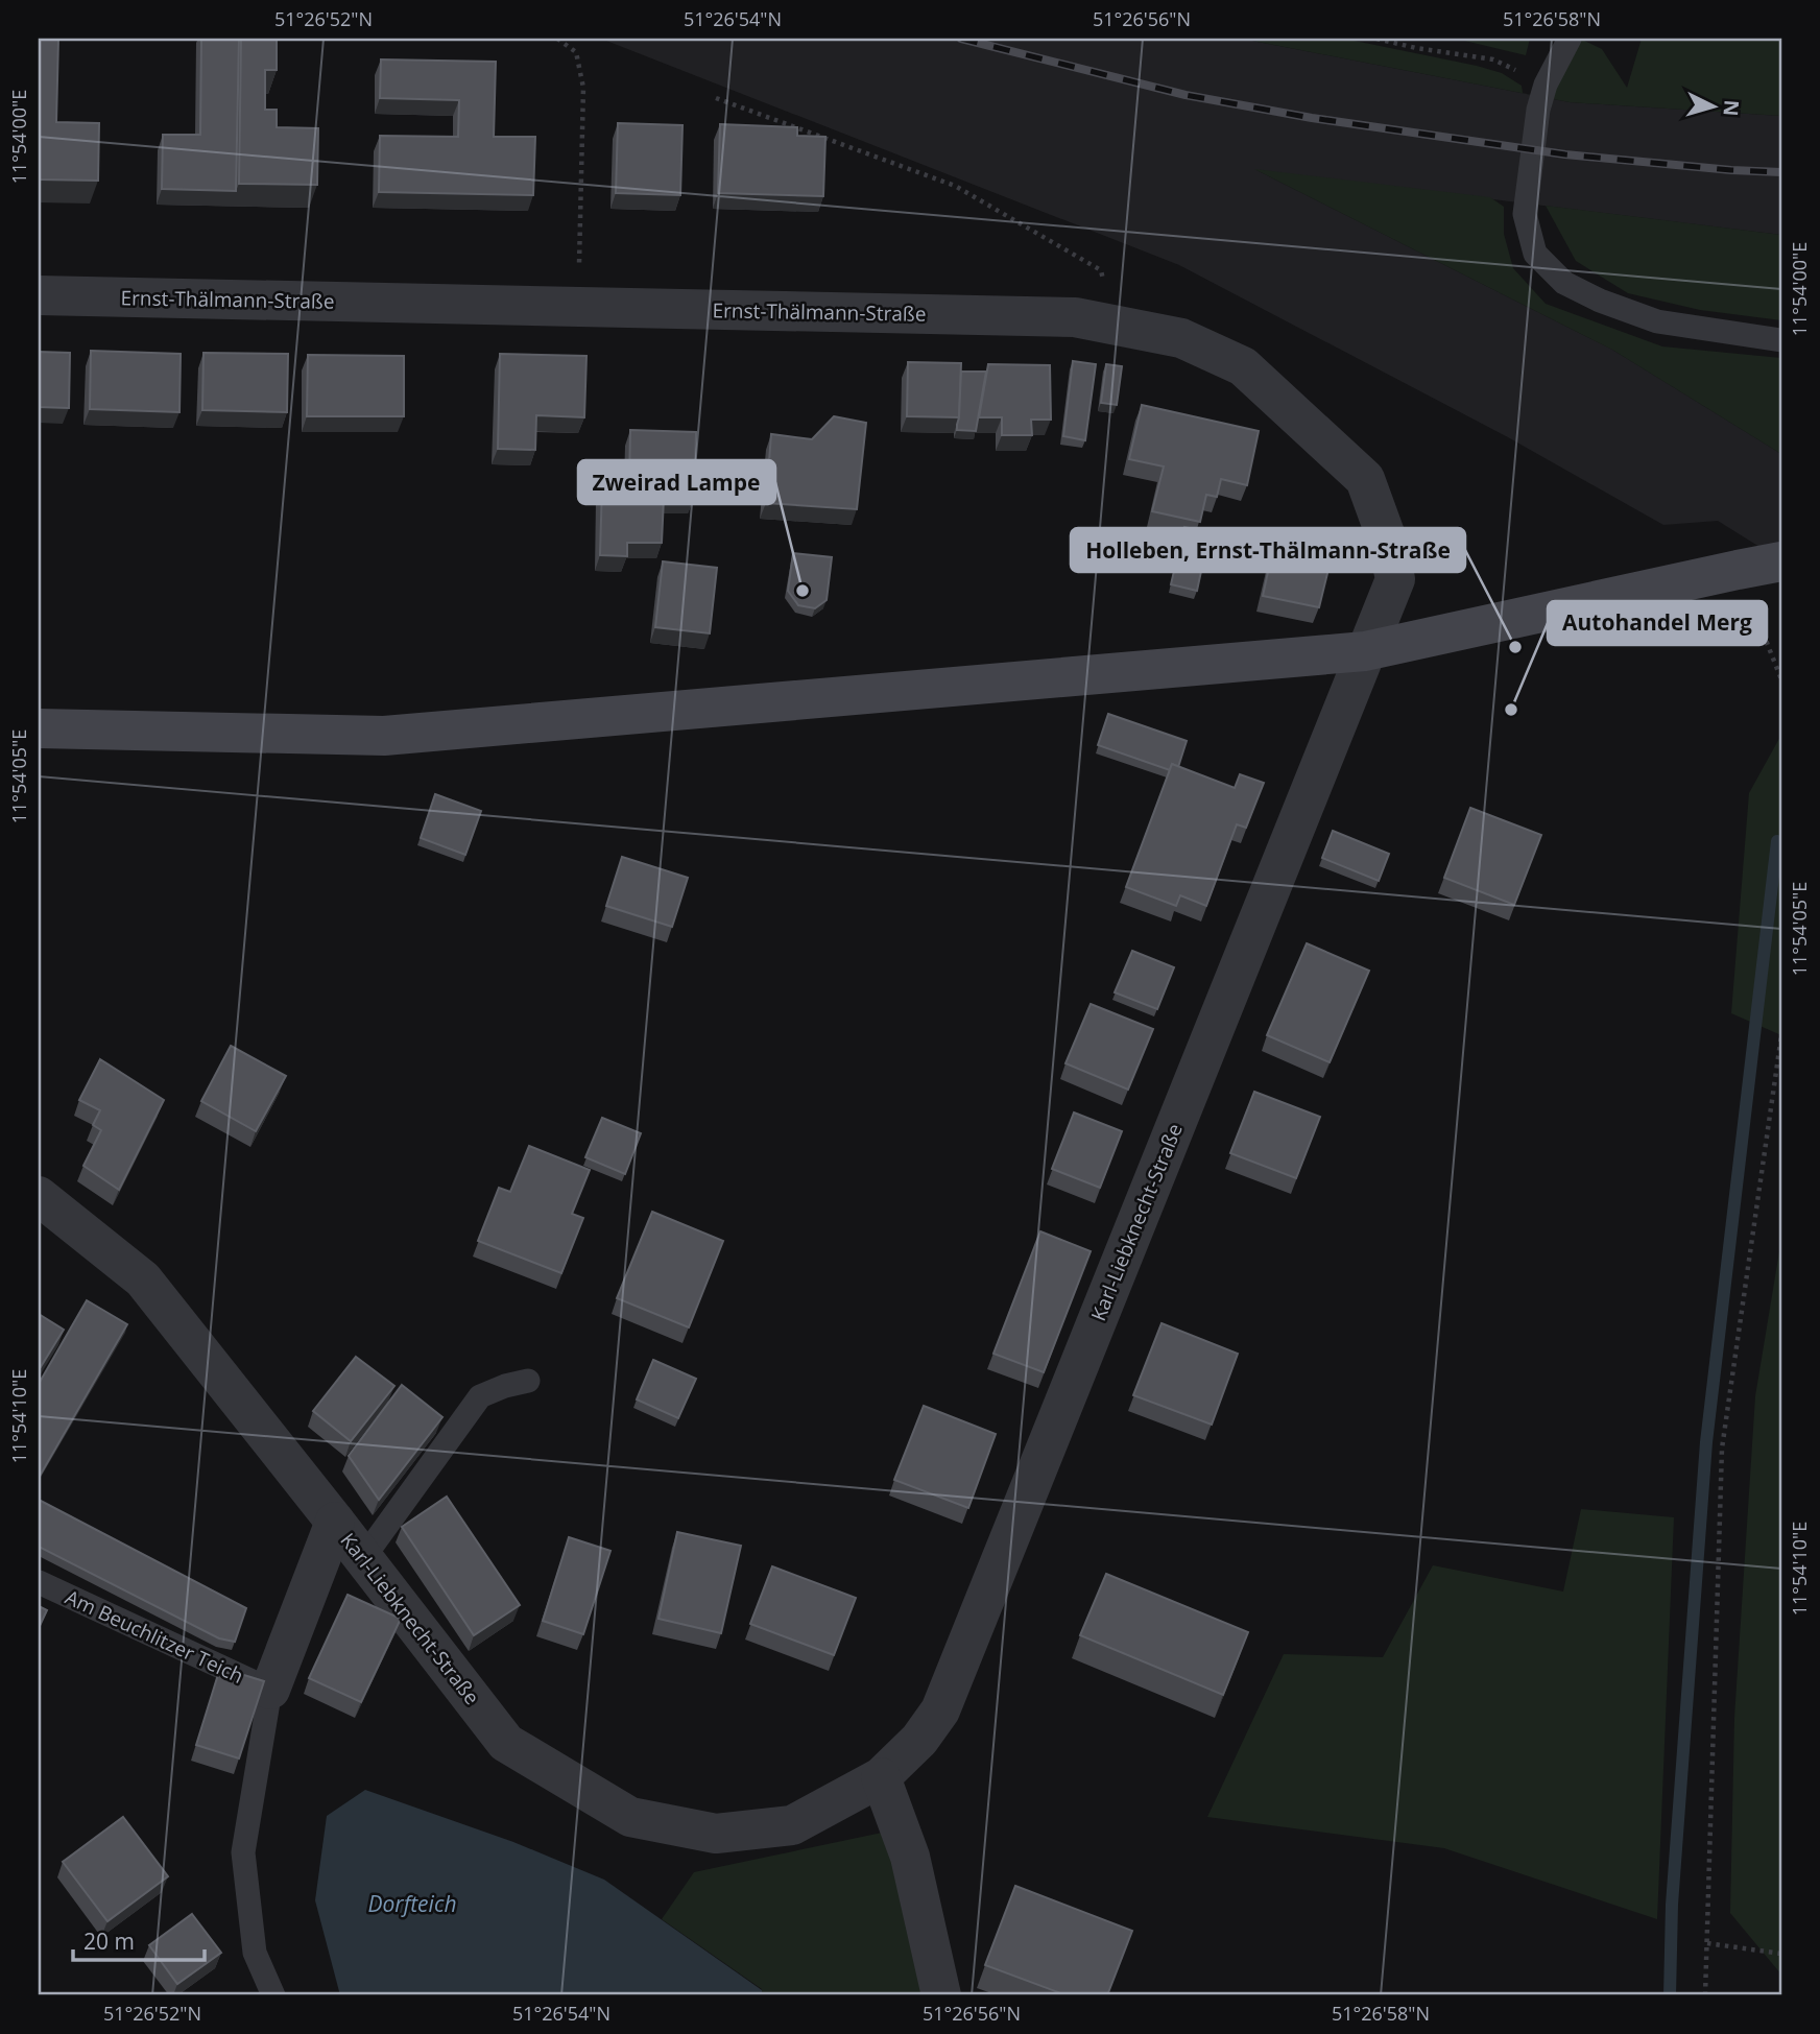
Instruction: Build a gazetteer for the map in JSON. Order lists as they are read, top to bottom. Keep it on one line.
{"streets":{"street":["Ernst-Thälmann-Straße","Karl-Liebknecht-Straße","Am Beuchlitzer Teich"]},"crossings":[["Ernst-Thälmann-Straße","Karl-Liebknecht-Straße"],["Karl-Liebknecht-Straße","Am Beuchlitzer Teich"]],"water":["Dorfteich"],"places":["Zweirad Lampe","Holleben, Ernst-Thälmann-Straße","Autohandel Merg"],"scale_bar":"20 m","north":"right","coordinates":["51°26'52\"N","51°26'54\"N","51°26'56\"N","51°26'58\"N","11°54'00\"E","11°54'05\"E","11°54'10\"E"]}
